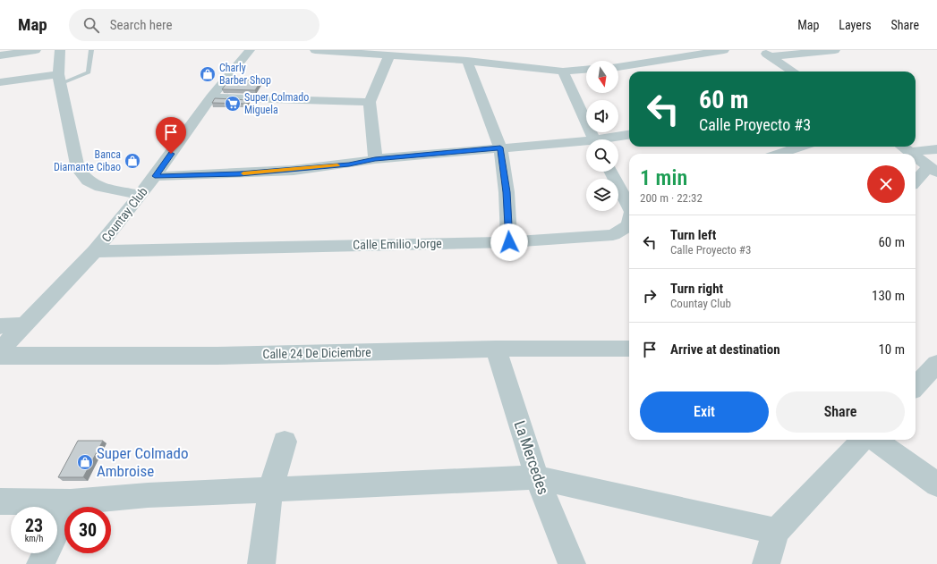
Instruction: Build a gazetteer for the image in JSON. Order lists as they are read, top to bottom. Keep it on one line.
{"streets":{"street":["Countay Club","Calle Emilio Jorge","Calle 24 De Diciembre","La Mercedes"]},"crossings":[["Countay Club","Calle Emilio Jorge"],["Calle 24 De Diciembre","La Mercedes"]],"places":{"shop":["Charly Barber Shop","Banca Diamante Cibao","Super Colmado Ambroise"],"supermarket":["Super Colmado Miguela"]},"north":"bottom","page":{"header":"Map","search":"Search here","nav":["Map","Layers","Share"],"turn":["60 m","Calle Proyecto #3"],"heading":["1 min","200 m · 22:32"],"list":[{"name":"Turn left","note":"Calle Proyecto #3","value":"60 m"},{"name":"Turn right","note":"Countay Club","value":"130 m"},{"name":"Arrive at destination","value":"10 m"}],"buttons":["Exit","Share"],"speed":"23 km/h","limit":"30"}}
